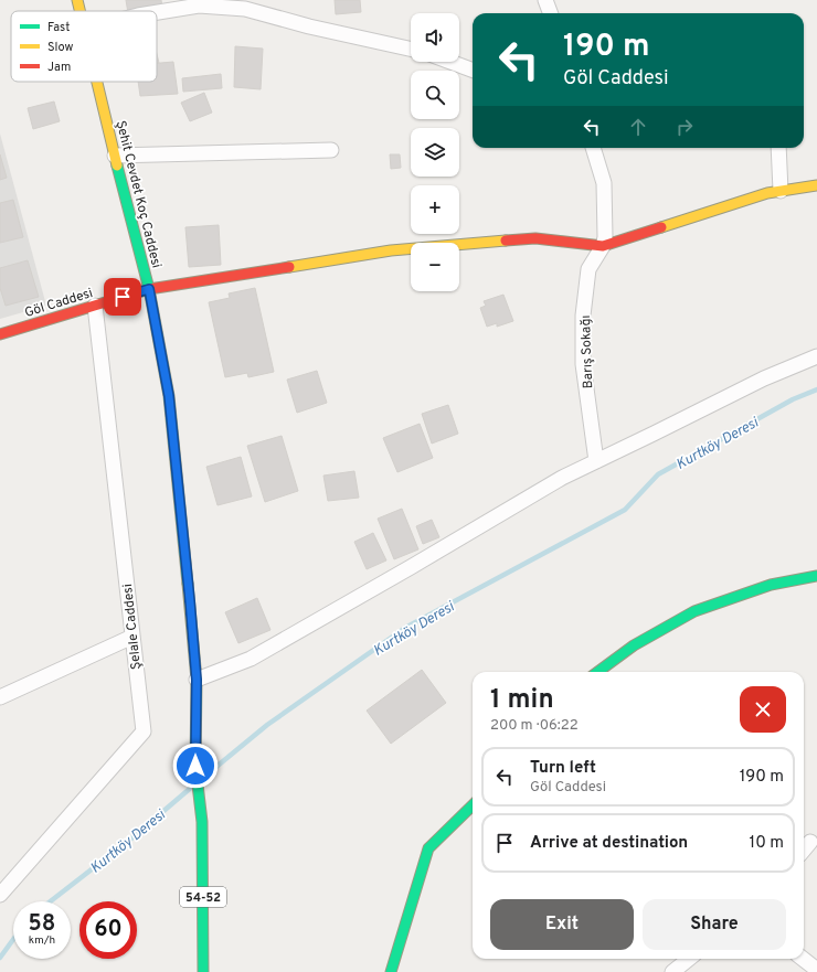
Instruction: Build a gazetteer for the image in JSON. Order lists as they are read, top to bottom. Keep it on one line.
{"streets":{"street":["Şehit Cevdet Koç Caddesi","Göl Caddesi","Barış Sokağı","Şelale Caddesi","54-52"]},"crossings":[["Şehit Cevdet Koç Caddesi","Göl Caddesi"],["Göl Caddesi","Barış Sokağı"],["Göl Caddesi","Şelale Caddesi"]],"water":["Kurtköy Deresi"],"legend":["Fast","Slow","Jam"],"page":{"map_buttons":["+","−"],"turn":["190 m","Göl Caddesi"],"heading":["1 min","200 m · 06:22"],"list":[{"name":"Turn left","note":"Göl Caddesi","value":"190 m"},{"name":"Arrive at destination","value":"10 m"}],"buttons":["Exit","Share"],"speed":"58 km/h","limit":"60"}}
